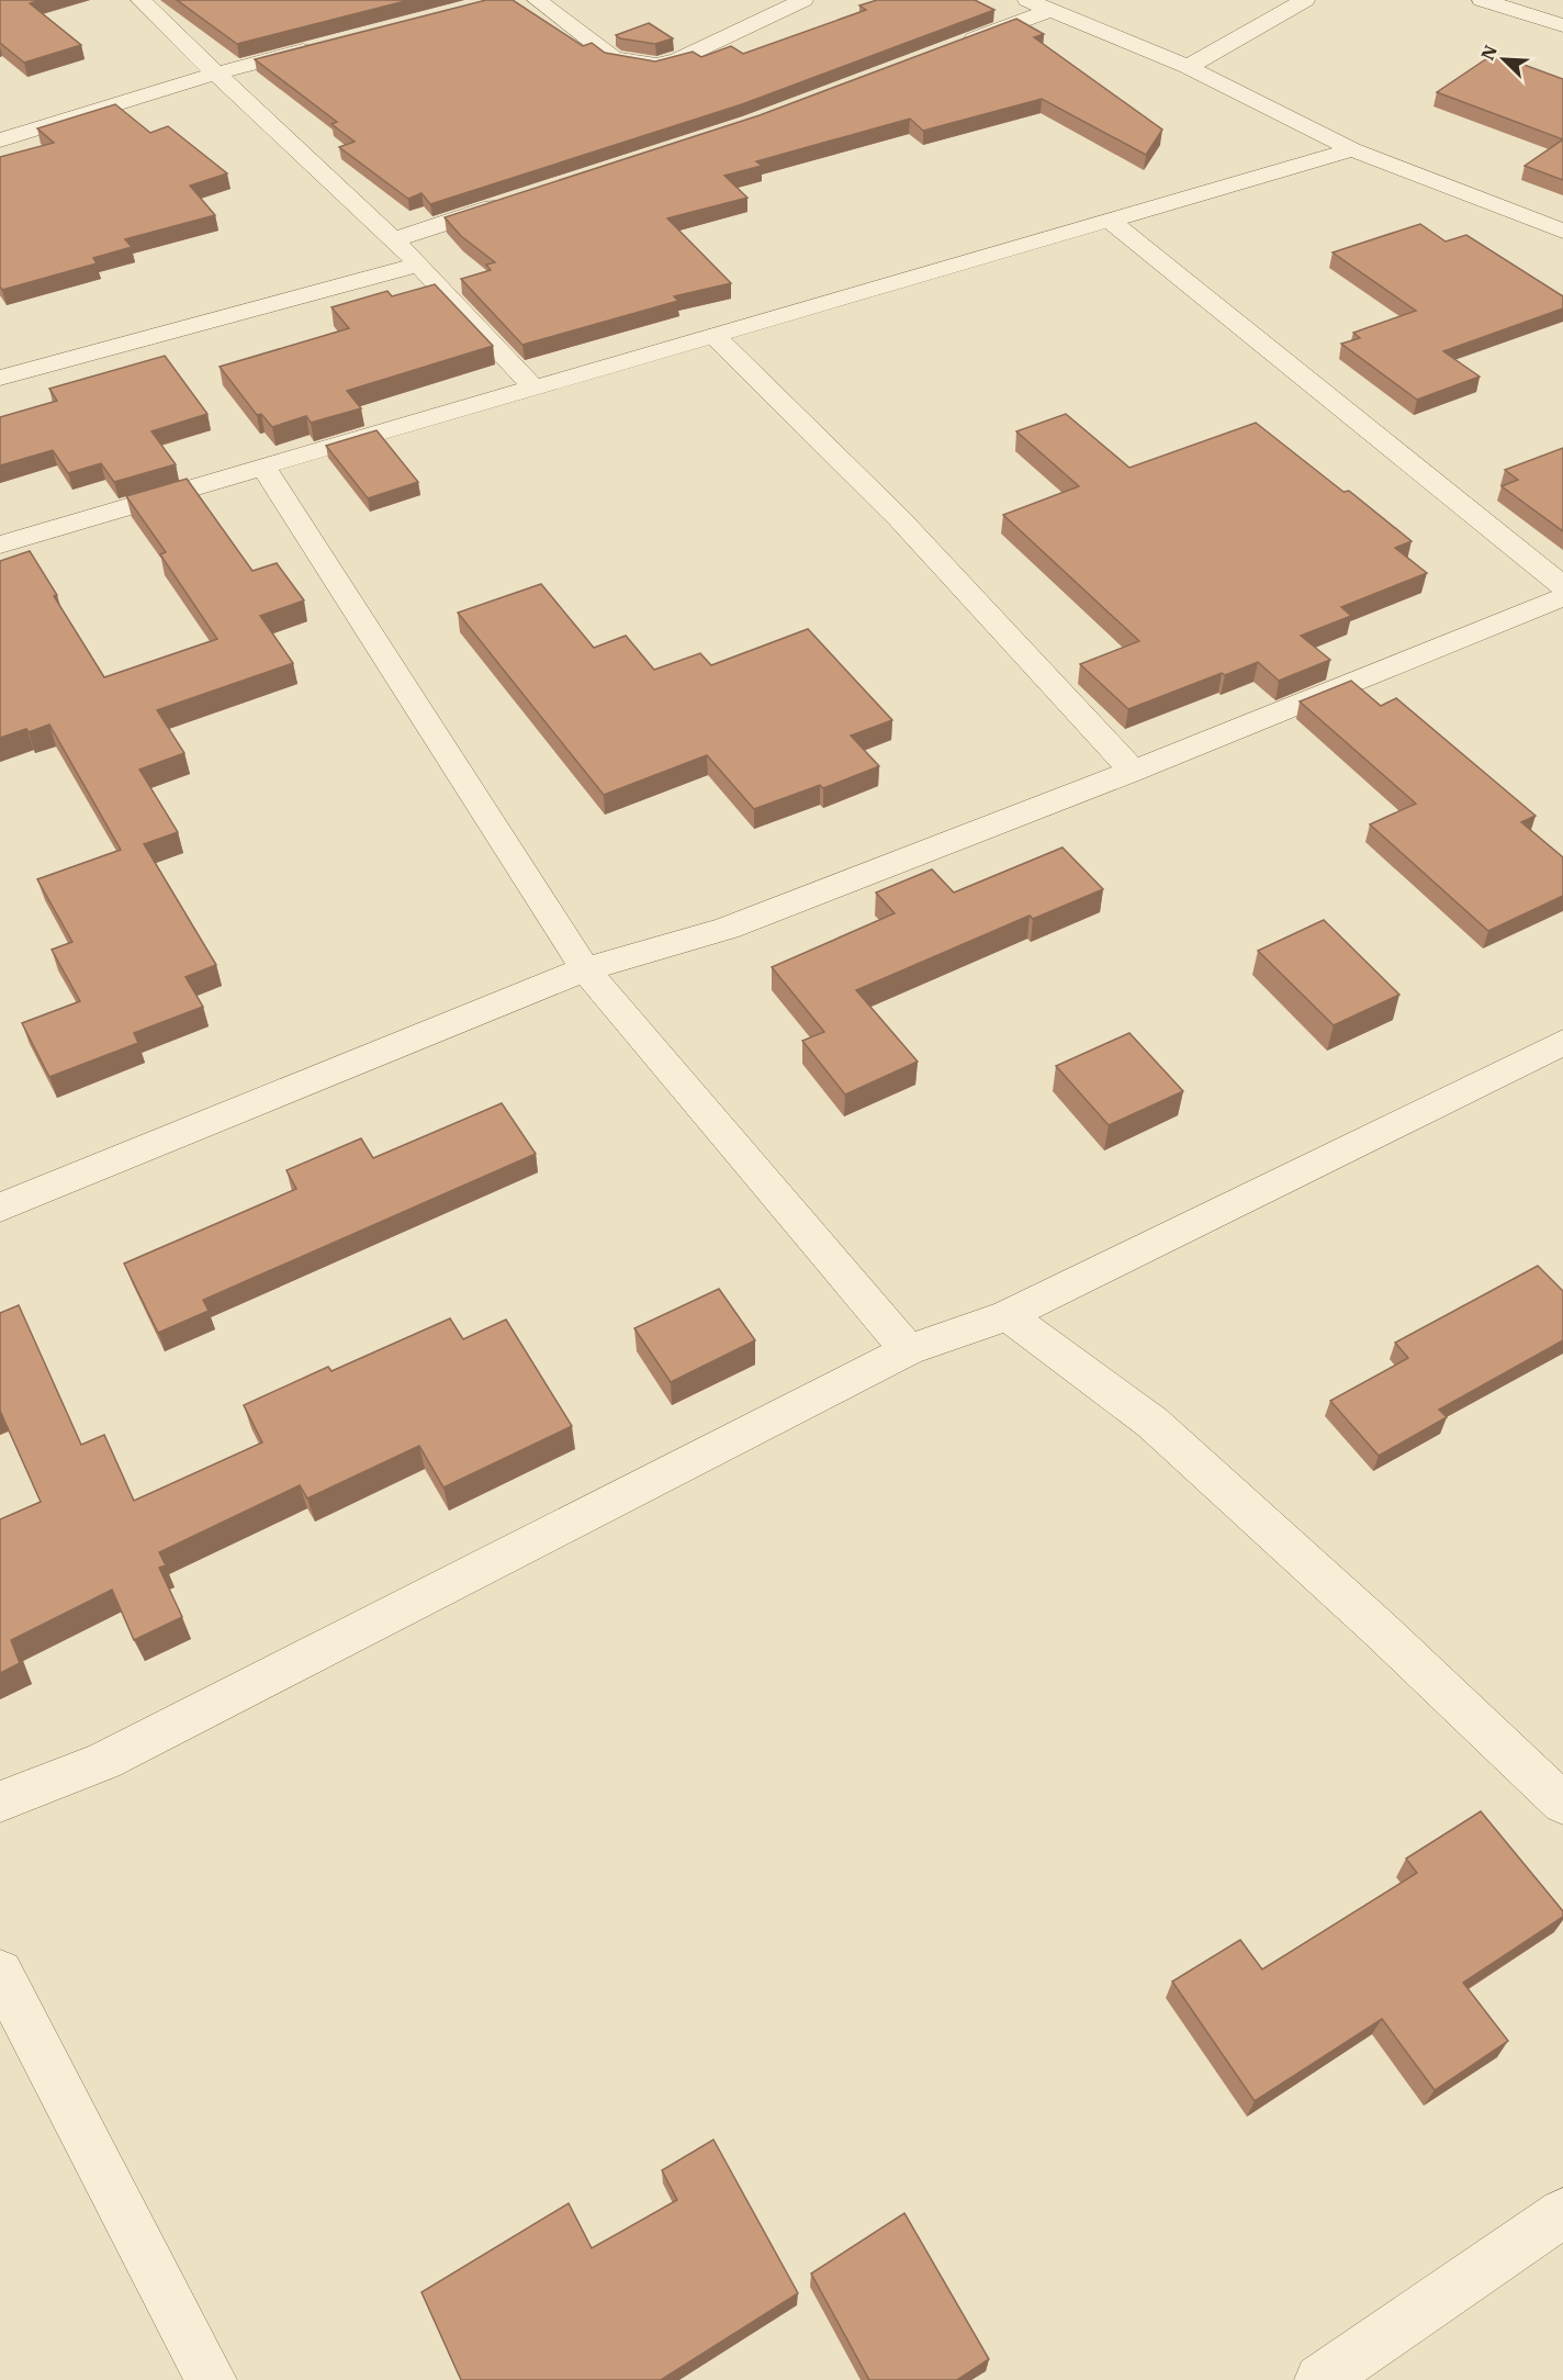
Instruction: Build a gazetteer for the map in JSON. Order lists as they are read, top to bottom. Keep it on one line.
{"north":"top left"}
